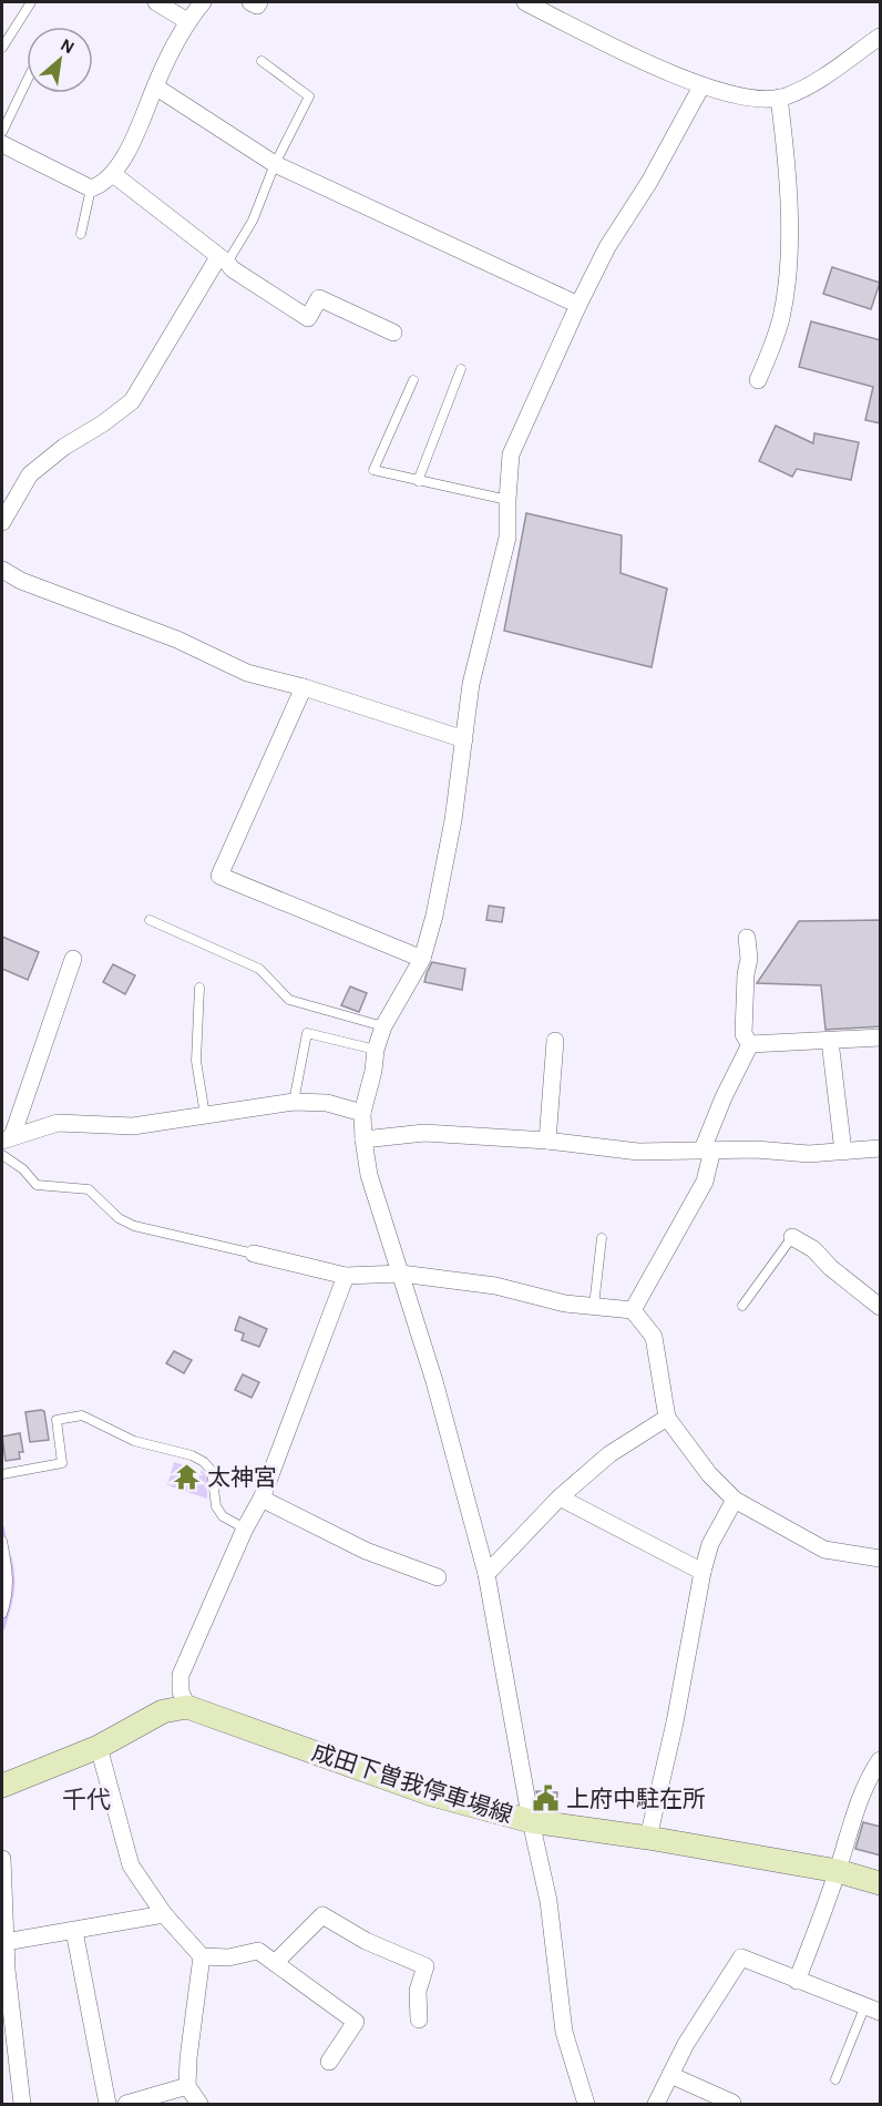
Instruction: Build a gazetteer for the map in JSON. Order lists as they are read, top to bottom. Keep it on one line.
{"streets":{"main road":["成田下曽我停車場線"]},"districts":["千代"],"places":{"temple":["太神宮"],"public building":["上府中駐在所"]},"north":"top right"}
